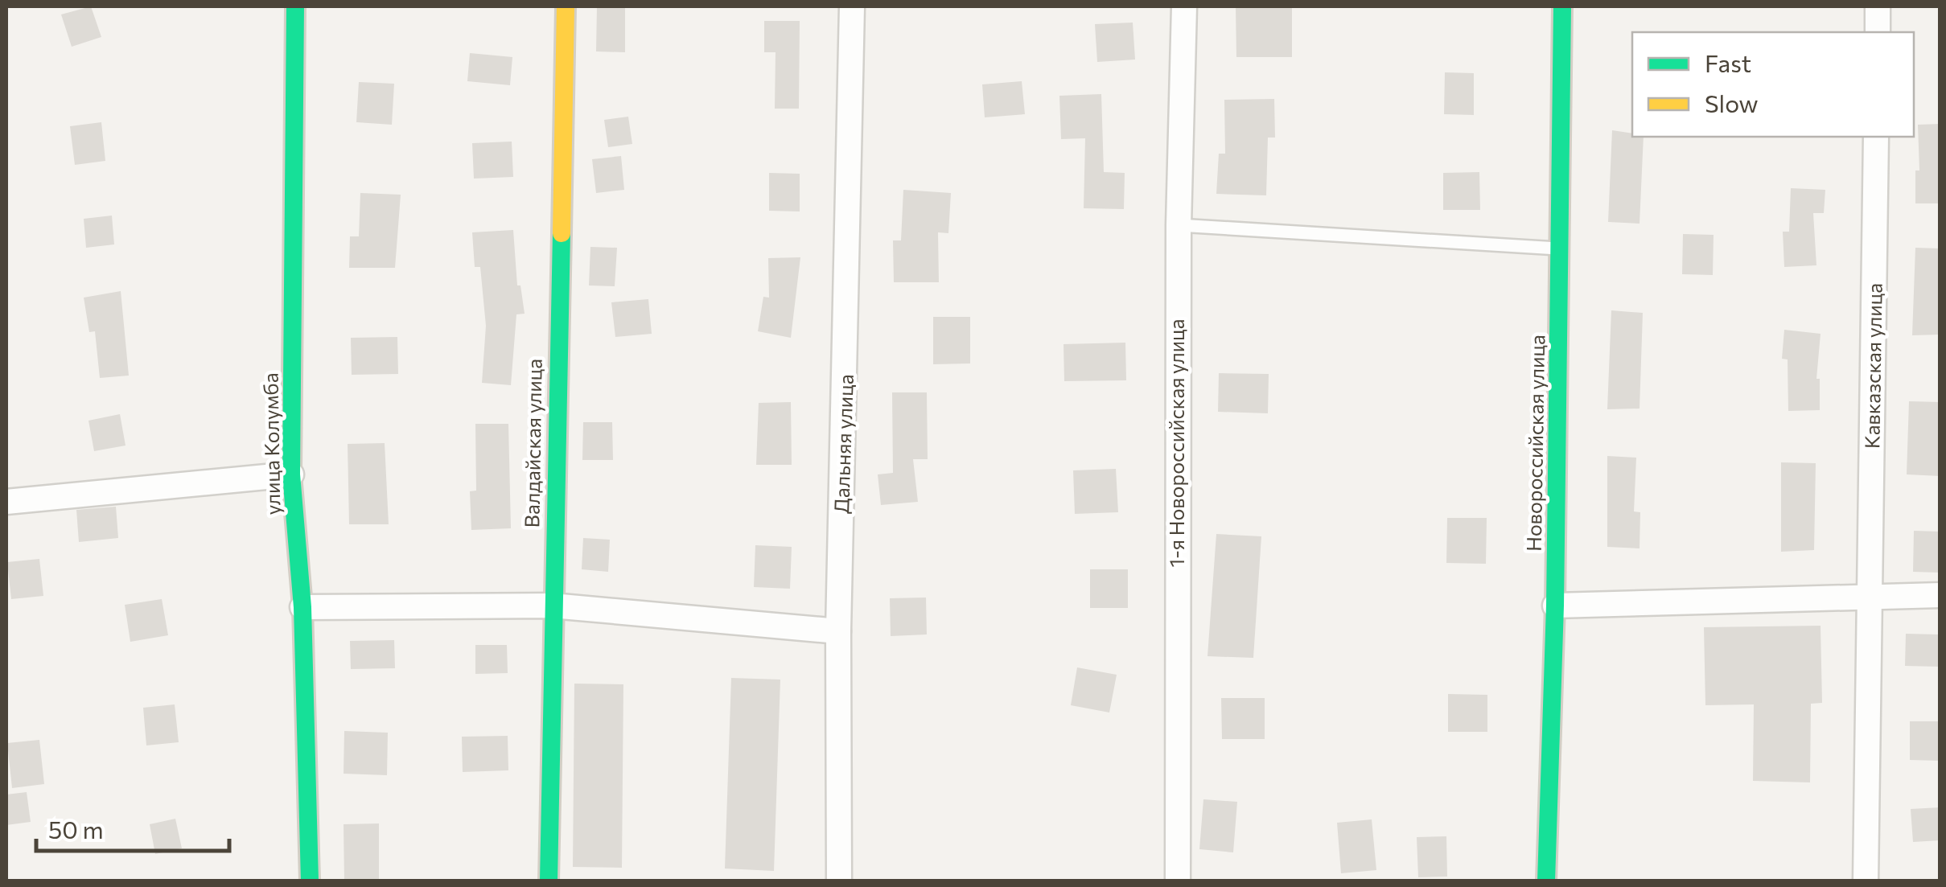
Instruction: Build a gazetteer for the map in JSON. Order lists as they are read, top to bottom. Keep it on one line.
{"streets":{"street":["Кавказская улица","Валдайская улица","1-я Новороссийская улица","Новороссийская улица","улица Колумба","Дальняя улица"]},"legend":["Fast","Slow"],"scale_bar":"50 m"}
